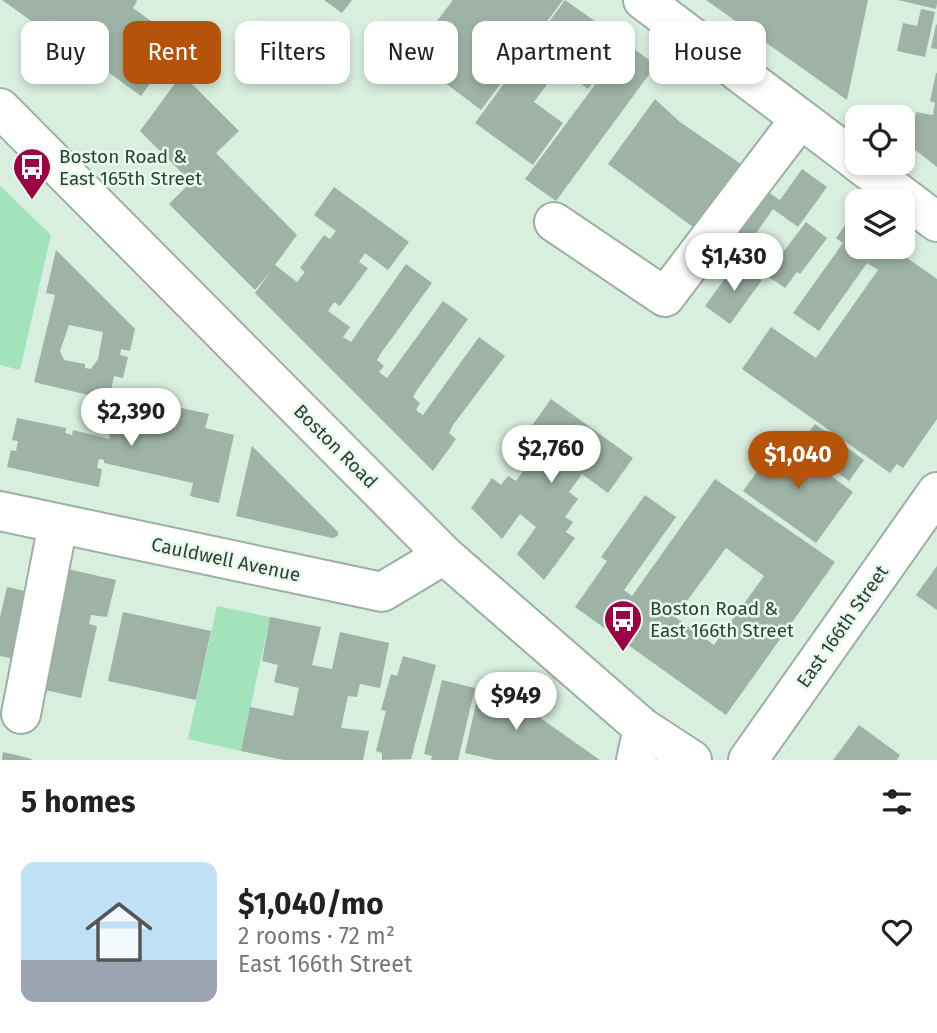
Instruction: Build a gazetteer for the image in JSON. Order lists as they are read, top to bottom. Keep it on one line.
{"streets":{"street":["Boston Road","Cauldwell Avenue","East 166th Street"]},"crossings":[["Boston Road","Cauldwell Avenue"]],"places":{"bus stop":["Boston Road & East 165th Street","Boston Road & East 166th Street"]},"page":{"chip":["Buy","Rent","Filters","New","Apartment","House"],"price":["$1,430","$2,390","$2,760","$1,040","$949"],"heading":"5 homes","list":[{"name":"$1,040/mo","note":"2 rooms · 72 m² · East 166th Street"}]}}
